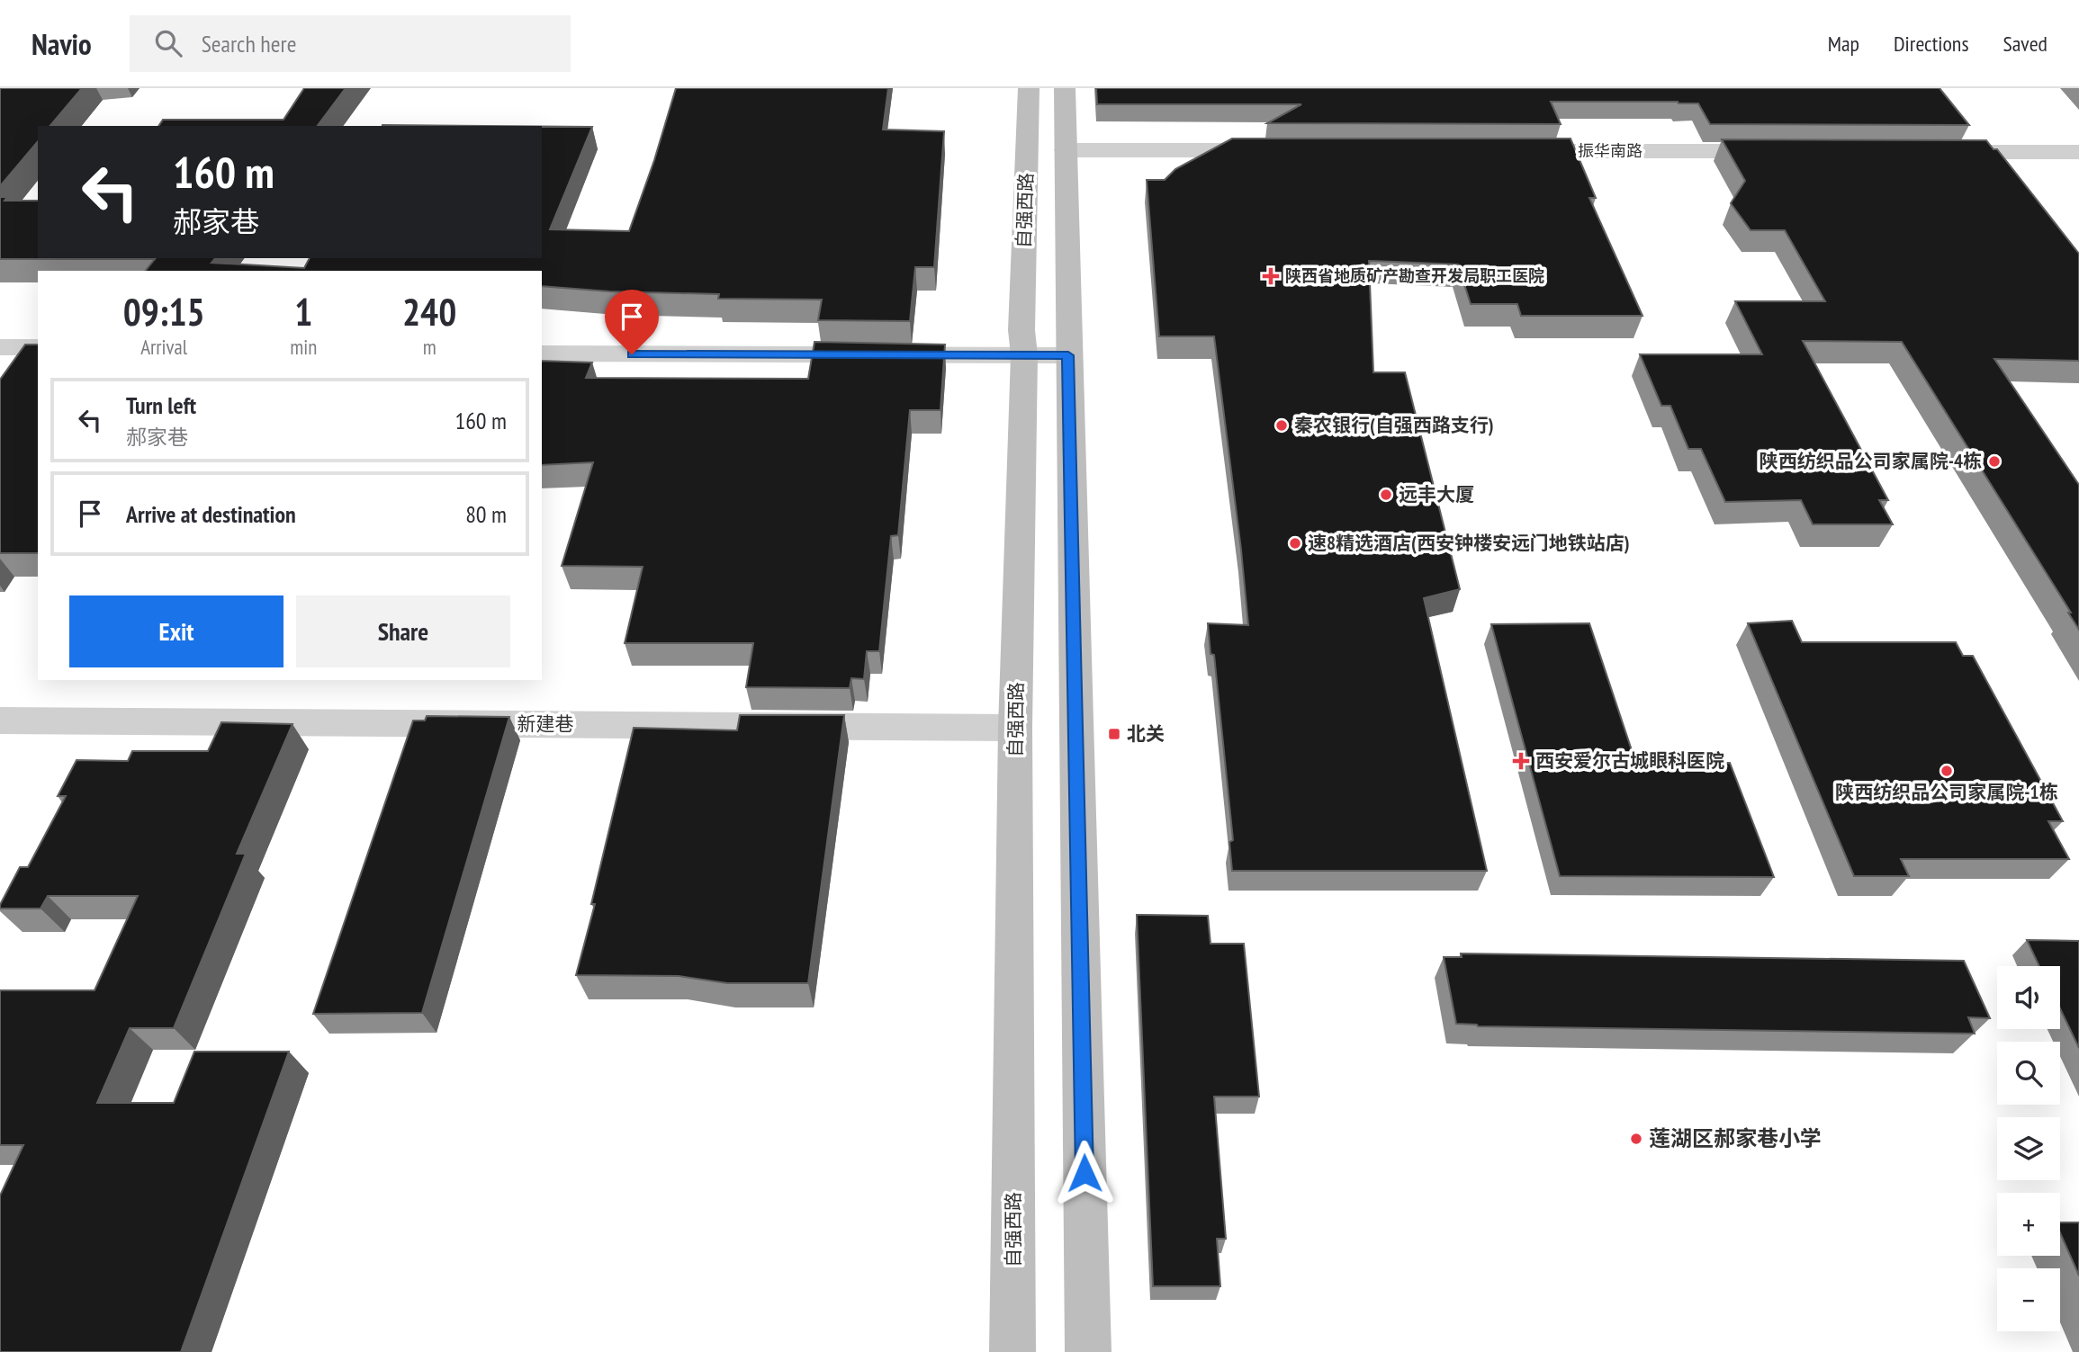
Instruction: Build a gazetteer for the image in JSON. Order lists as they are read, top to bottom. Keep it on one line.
{"streets":{"main road":["自强西路"],"street":["振华南路","新建巷"]},"crossings":[["自强西路","新建巷"]],"places":{"health":["陕西省地质矿产勘查开发局职工医院","西安爱尔古城眼科医院"],"other":["秦农银行(自强西路支行)","陕西纺织品公司家属院-4栋","远丰大厦","速8精选酒店(西安钟楼安远门地铁站店)","陕西纺织品公司家属院-1栋","莲湖区郝家巷小学"],"transit":["北关"]},"page":{"header":"Navio","search":"Search here","nav":["Map","Directions","Saved"],"turn":["160 m","郝家巷"],"eta":["09:15","Arrival","1","min","240","m"],"list":[{"name":"Turn left","note":"郝家巷","value":"160 m"},{"name":"Arrive at destination","value":"80 m"}],"buttons":["Exit","Share"],"map_buttons":["+","−"]}}
